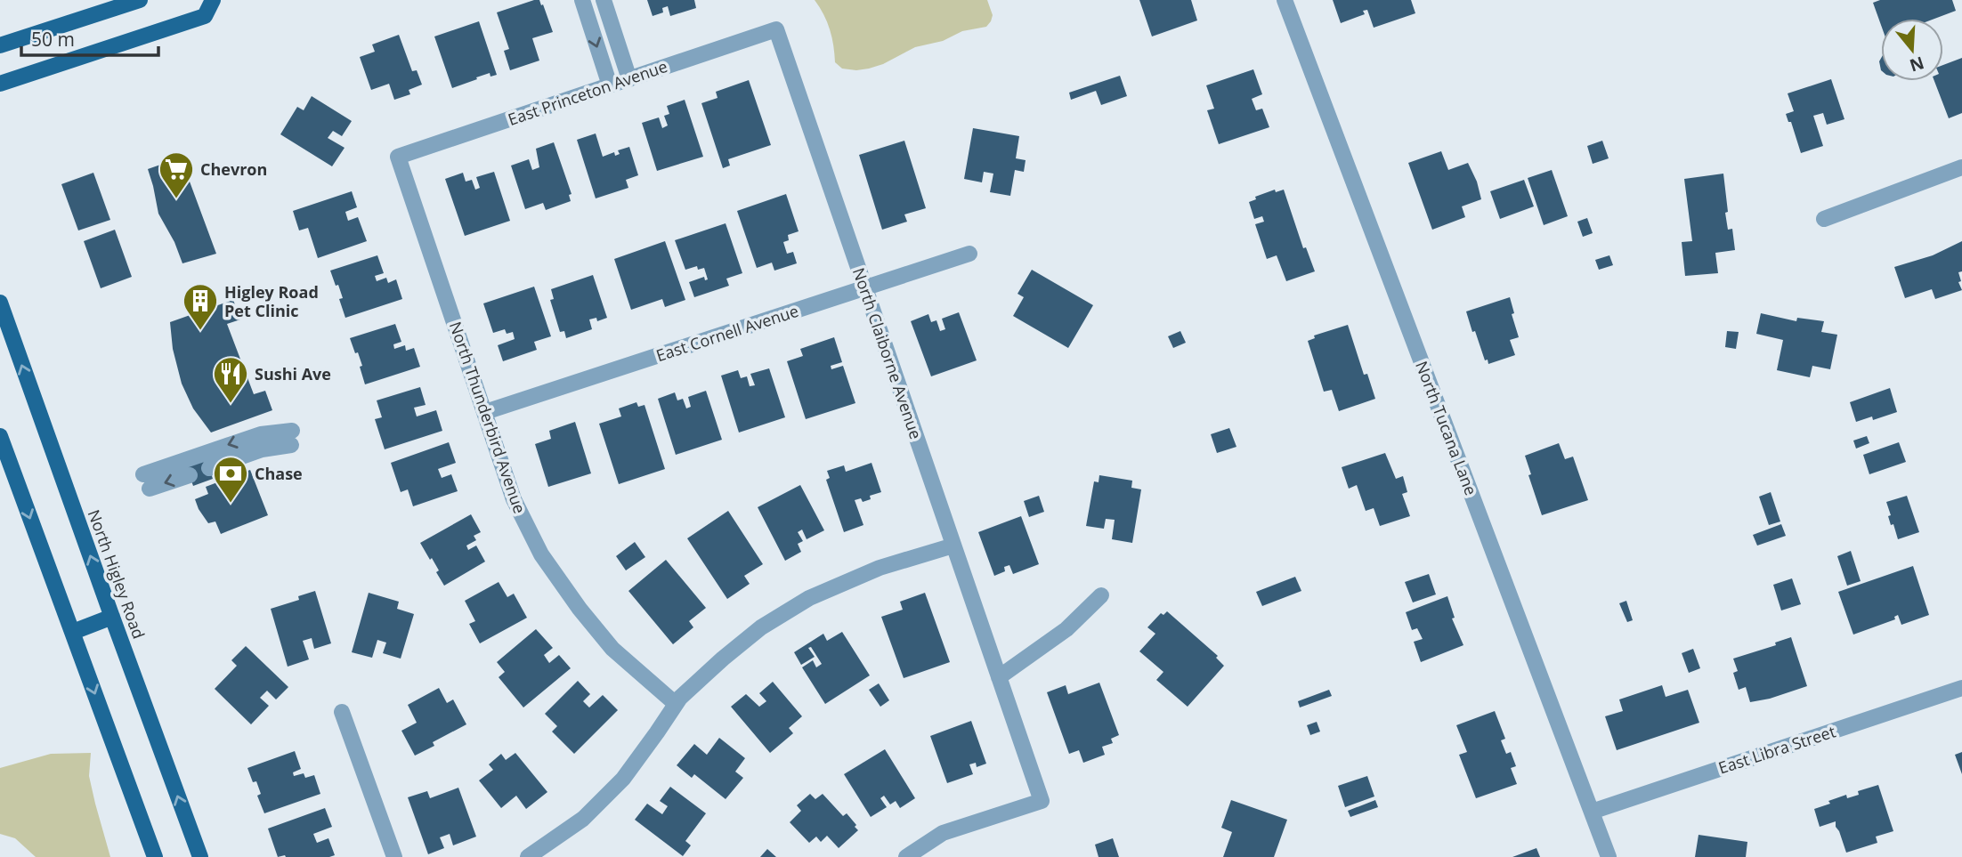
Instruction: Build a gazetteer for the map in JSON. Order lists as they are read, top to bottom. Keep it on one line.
{"streets":{"main road":["North Higley Road"],"street":["East Princeton Avenue","East Cornell Avenue","North Claiborne Avenue","North Thunderbird Avenue","North Tucana Lane","East Libra Street"]},"crossings":[["East Princeton Avenue","North Claiborne Avenue"],["East Princeton Avenue","North Thunderbird Avenue"],["East Cornell Avenue","North Claiborne Avenue"],["East Cornell Avenue","North Thunderbird Avenue"],["North Tucana Lane","East Libra Street"]],"places":{"supermarket":["Chevron"],"building":["Higley Road Pet Clinic"],"restaurant":["Sushi Ave"],"bank":["Chase"]},"scale_bar":"50 m","north":"bottom"}
